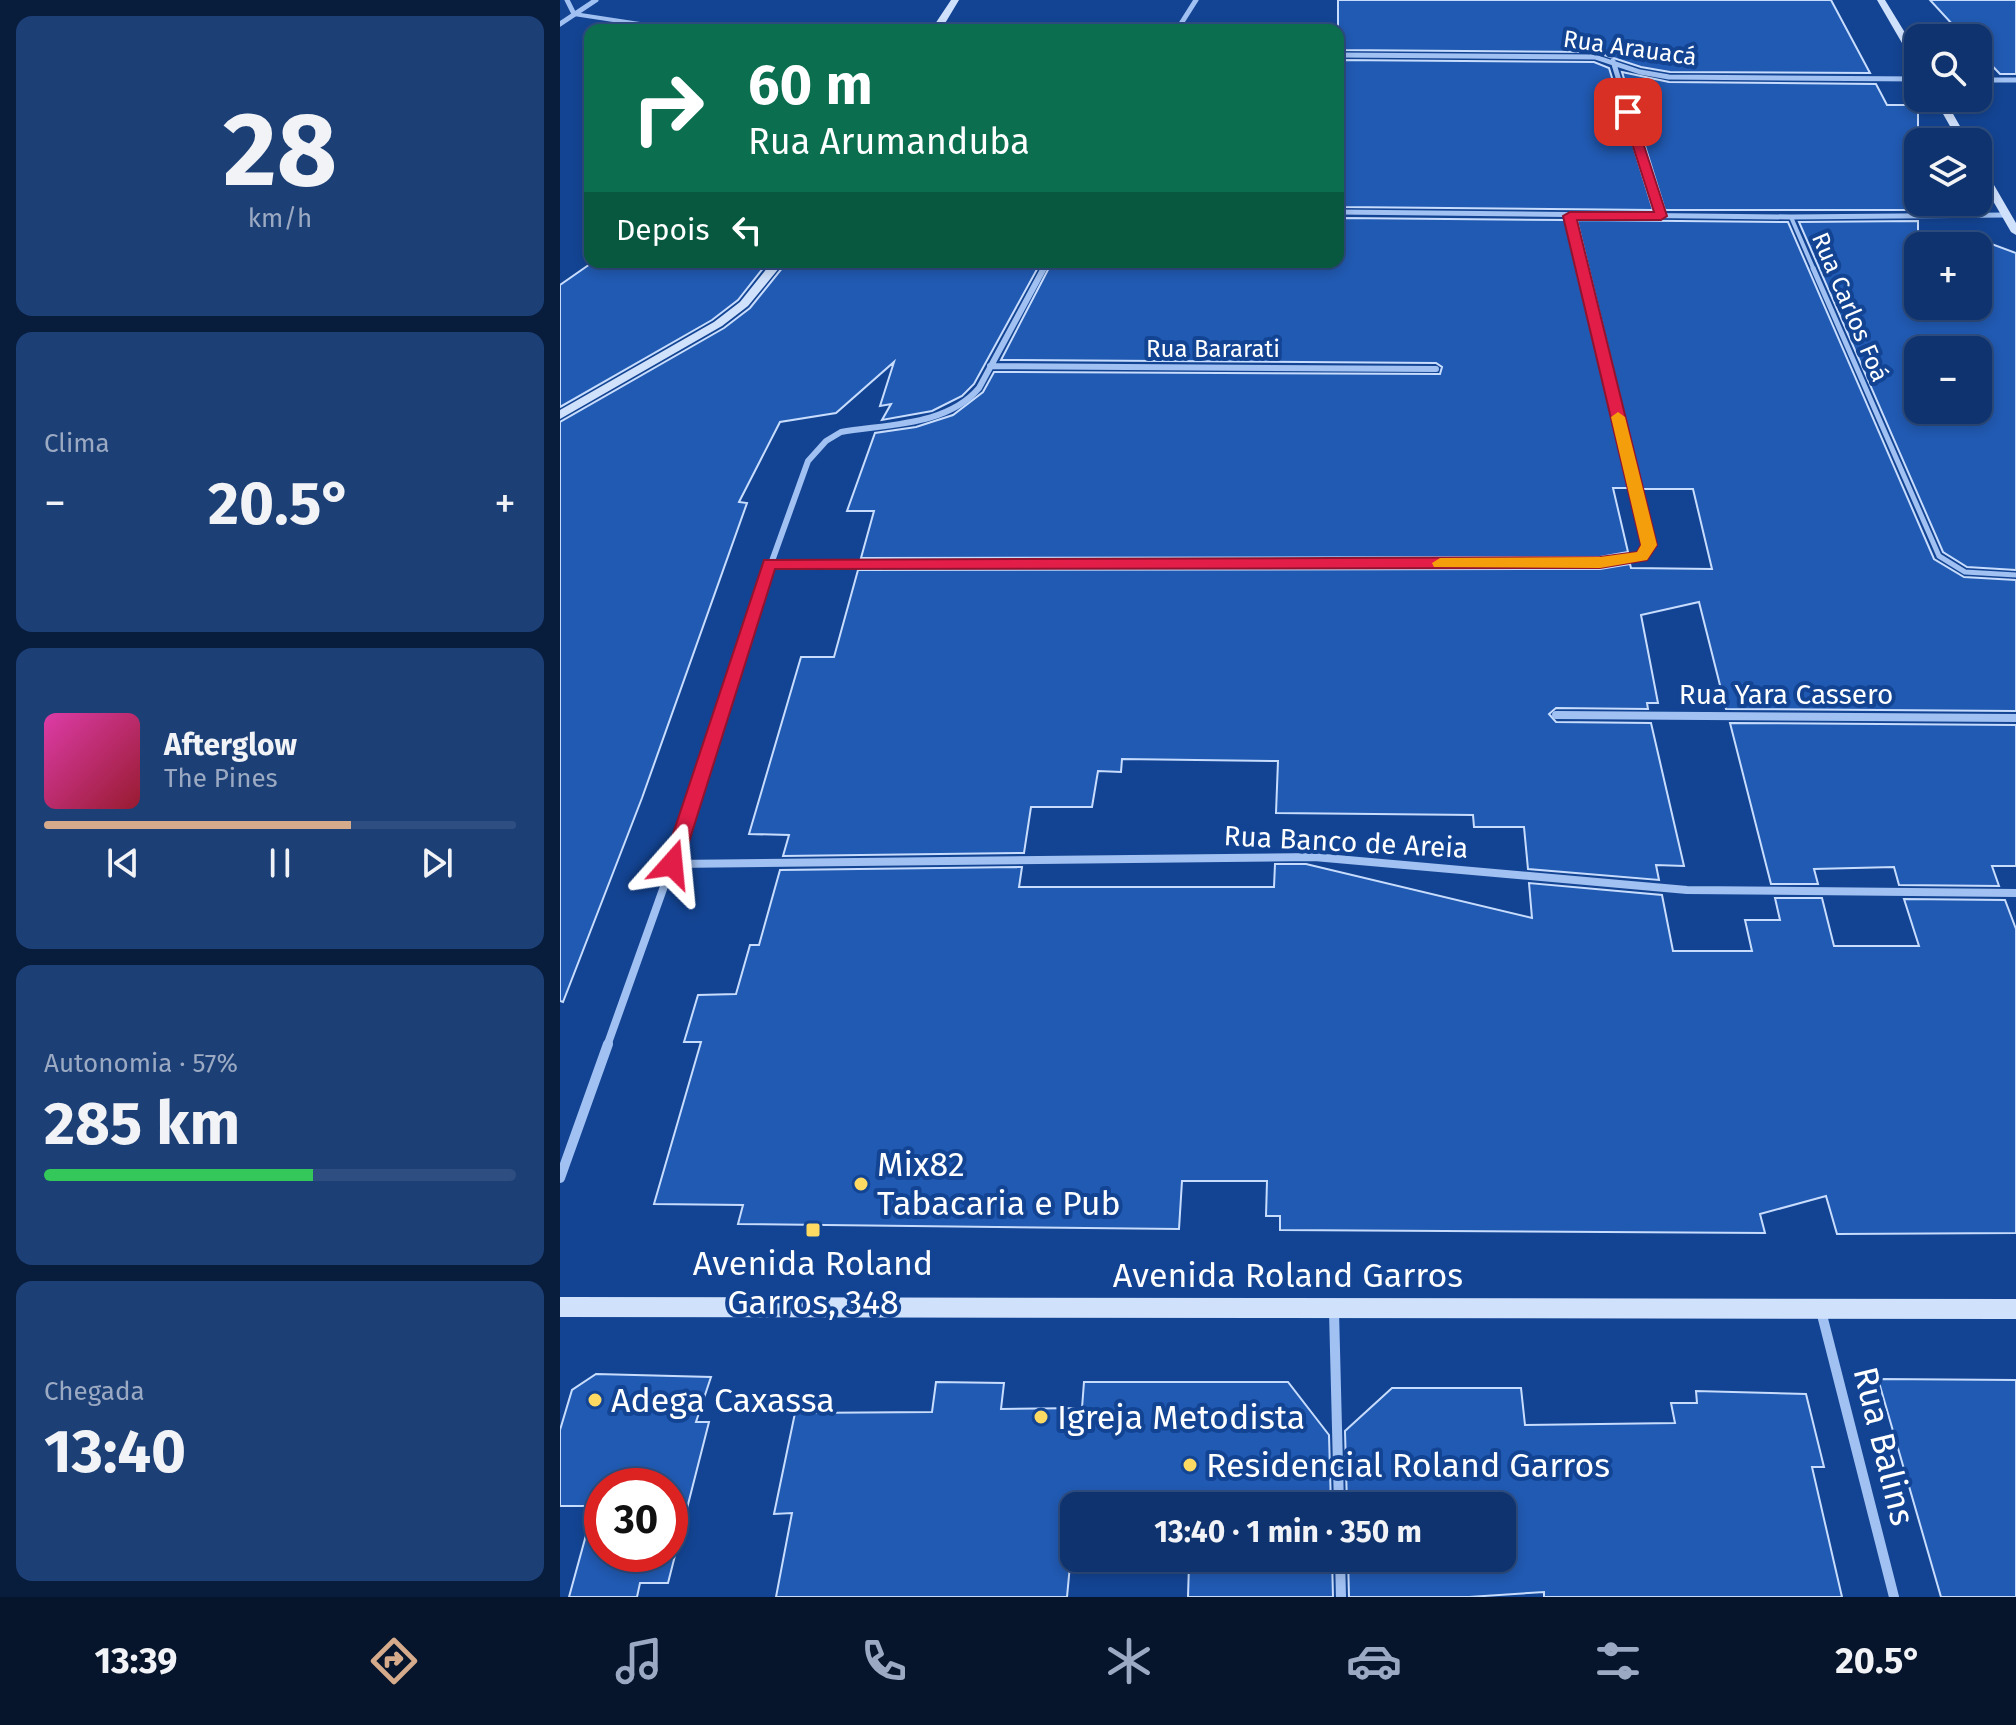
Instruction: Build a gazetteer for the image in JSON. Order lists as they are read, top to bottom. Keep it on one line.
{"streets":{"street":["Rua Arauacá","Rua Bararati","Rua Yara Cassero","Rua Banco de Areia","Avenida Roland Garros","Rua Balins"],"lane":["Rua Carlos Foá"]},"crossings":[["Avenida Roland Garros","Rua Balins"]],"places":{"other":["Mix82 Tabacaria e Pub","Adega Caxassa","Igreja Metodista","Residencial Roland Garros"],"transit":["Avenida Roland Garros, 348"]},"page":{"tile":[["28","km/h"],"Clima",["Autonomia · 57%","285 km"],["Chegada","13:40"]],"map_buttons":["+","−"],"turn":["60 m","Rua Arumanduba"],"then":"Depois","heat":["−","20.5°","+"],"song":["Afterglow","The Pines"],"limit":"30","trip":"13:40 · 1 min · 350 m","tabs":["13:39","20.5°"]}}
